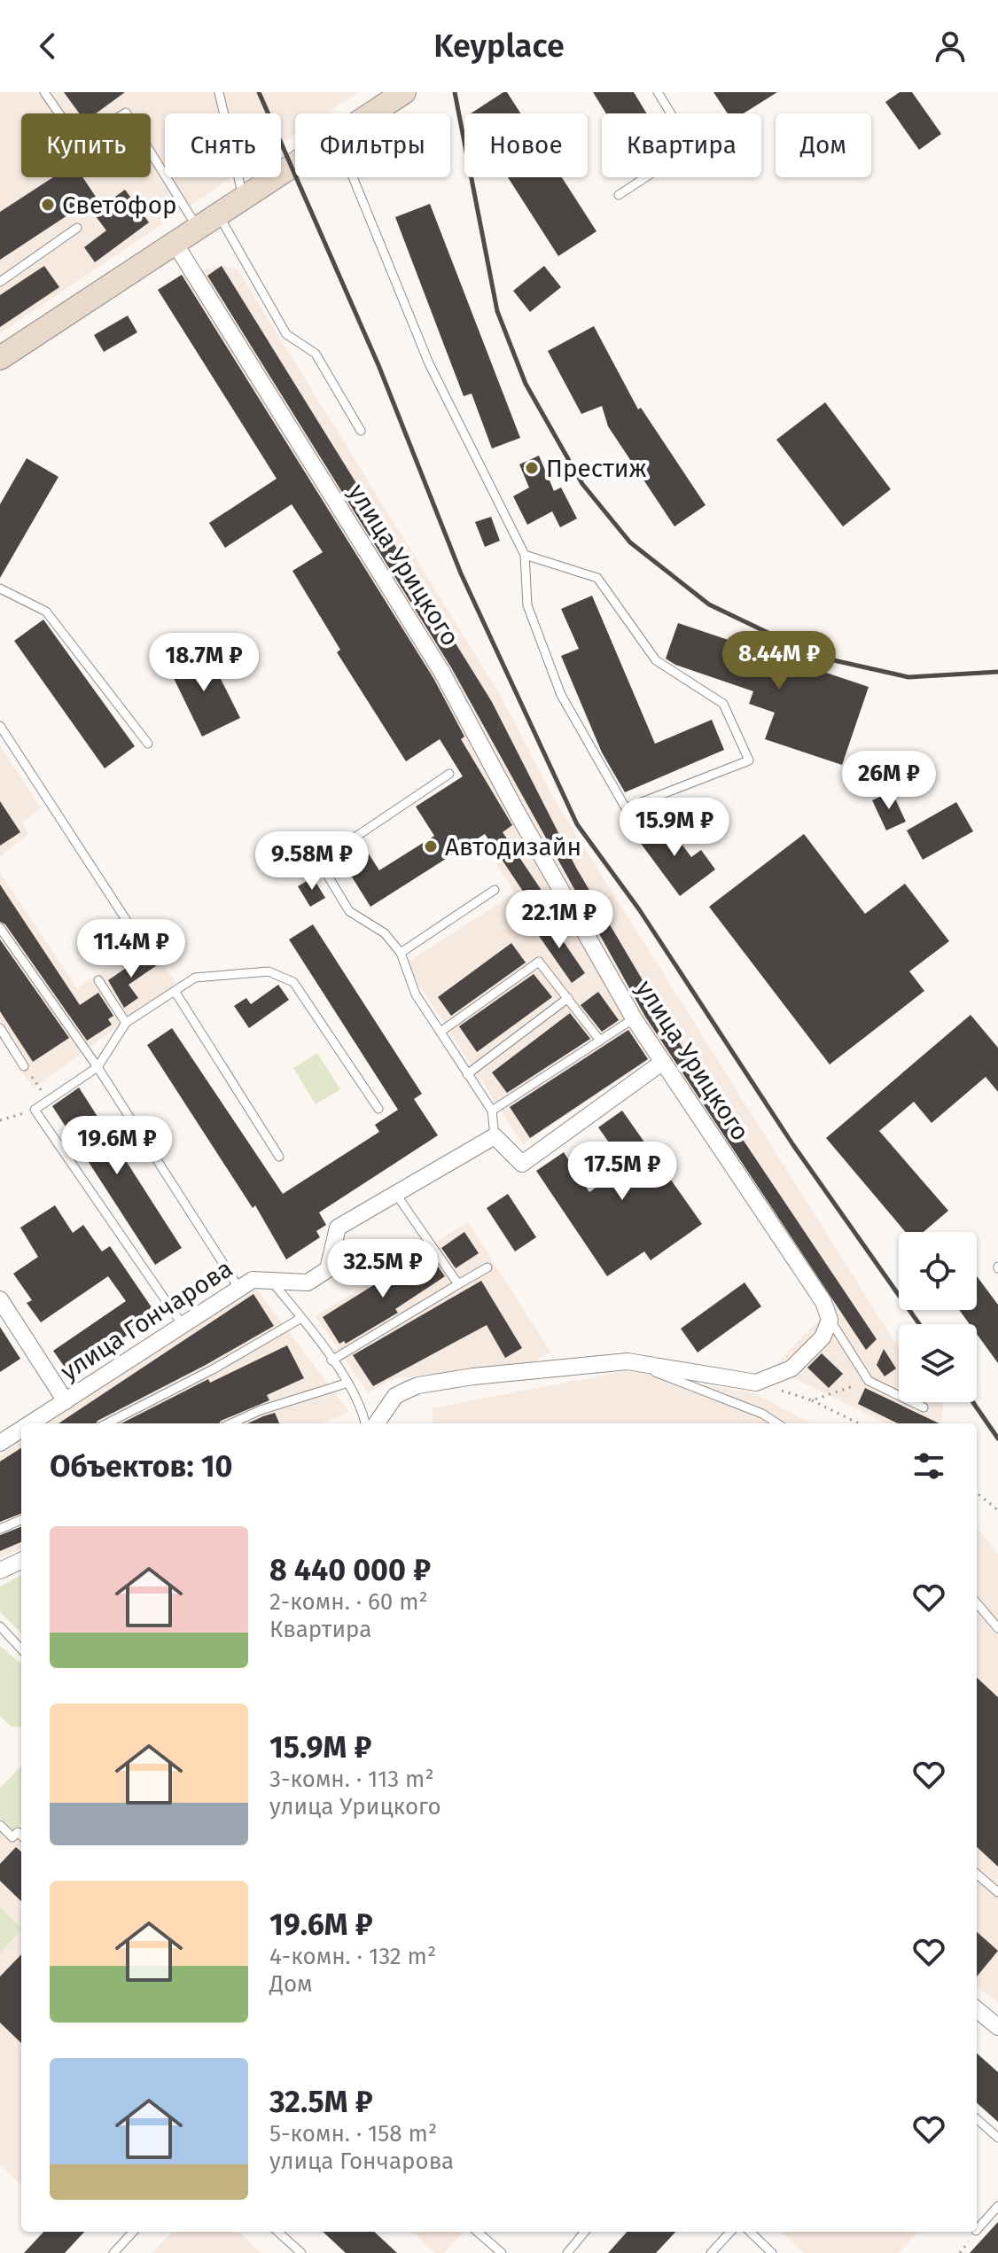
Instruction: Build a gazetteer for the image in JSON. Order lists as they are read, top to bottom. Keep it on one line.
{"streets":{"street":["улица Урицкого","улица Гончарова"]},"places":["Светофор","Престиж","Автодизайн"],"page":{"header":"Keyplace","chip":["Купить","Снять","Фильтры","Новое","Квартира","Дом"],"price":["8.44M ₽","18.7M ₽","26M ₽","15.9M ₽","9.58M ₽","22.1M ₽","11.4M ₽","19.6M ₽","17.5M ₽","32.5M ₽"],"heading":"Объектов: 10","list":[{"name":"8 440 000 ₽","note":"2-комн. · 60 m² · Квартира"},{"name":"15.9M ₽","note":"3-комн. · 113 m² · улица Урицкого"},{"name":"19.6M ₽","note":"4-комн. · 132 m² · Дом"},{"name":"32.5M ₽","note":"5-комн. · 158 m² · улица Гончарова"}]}}
